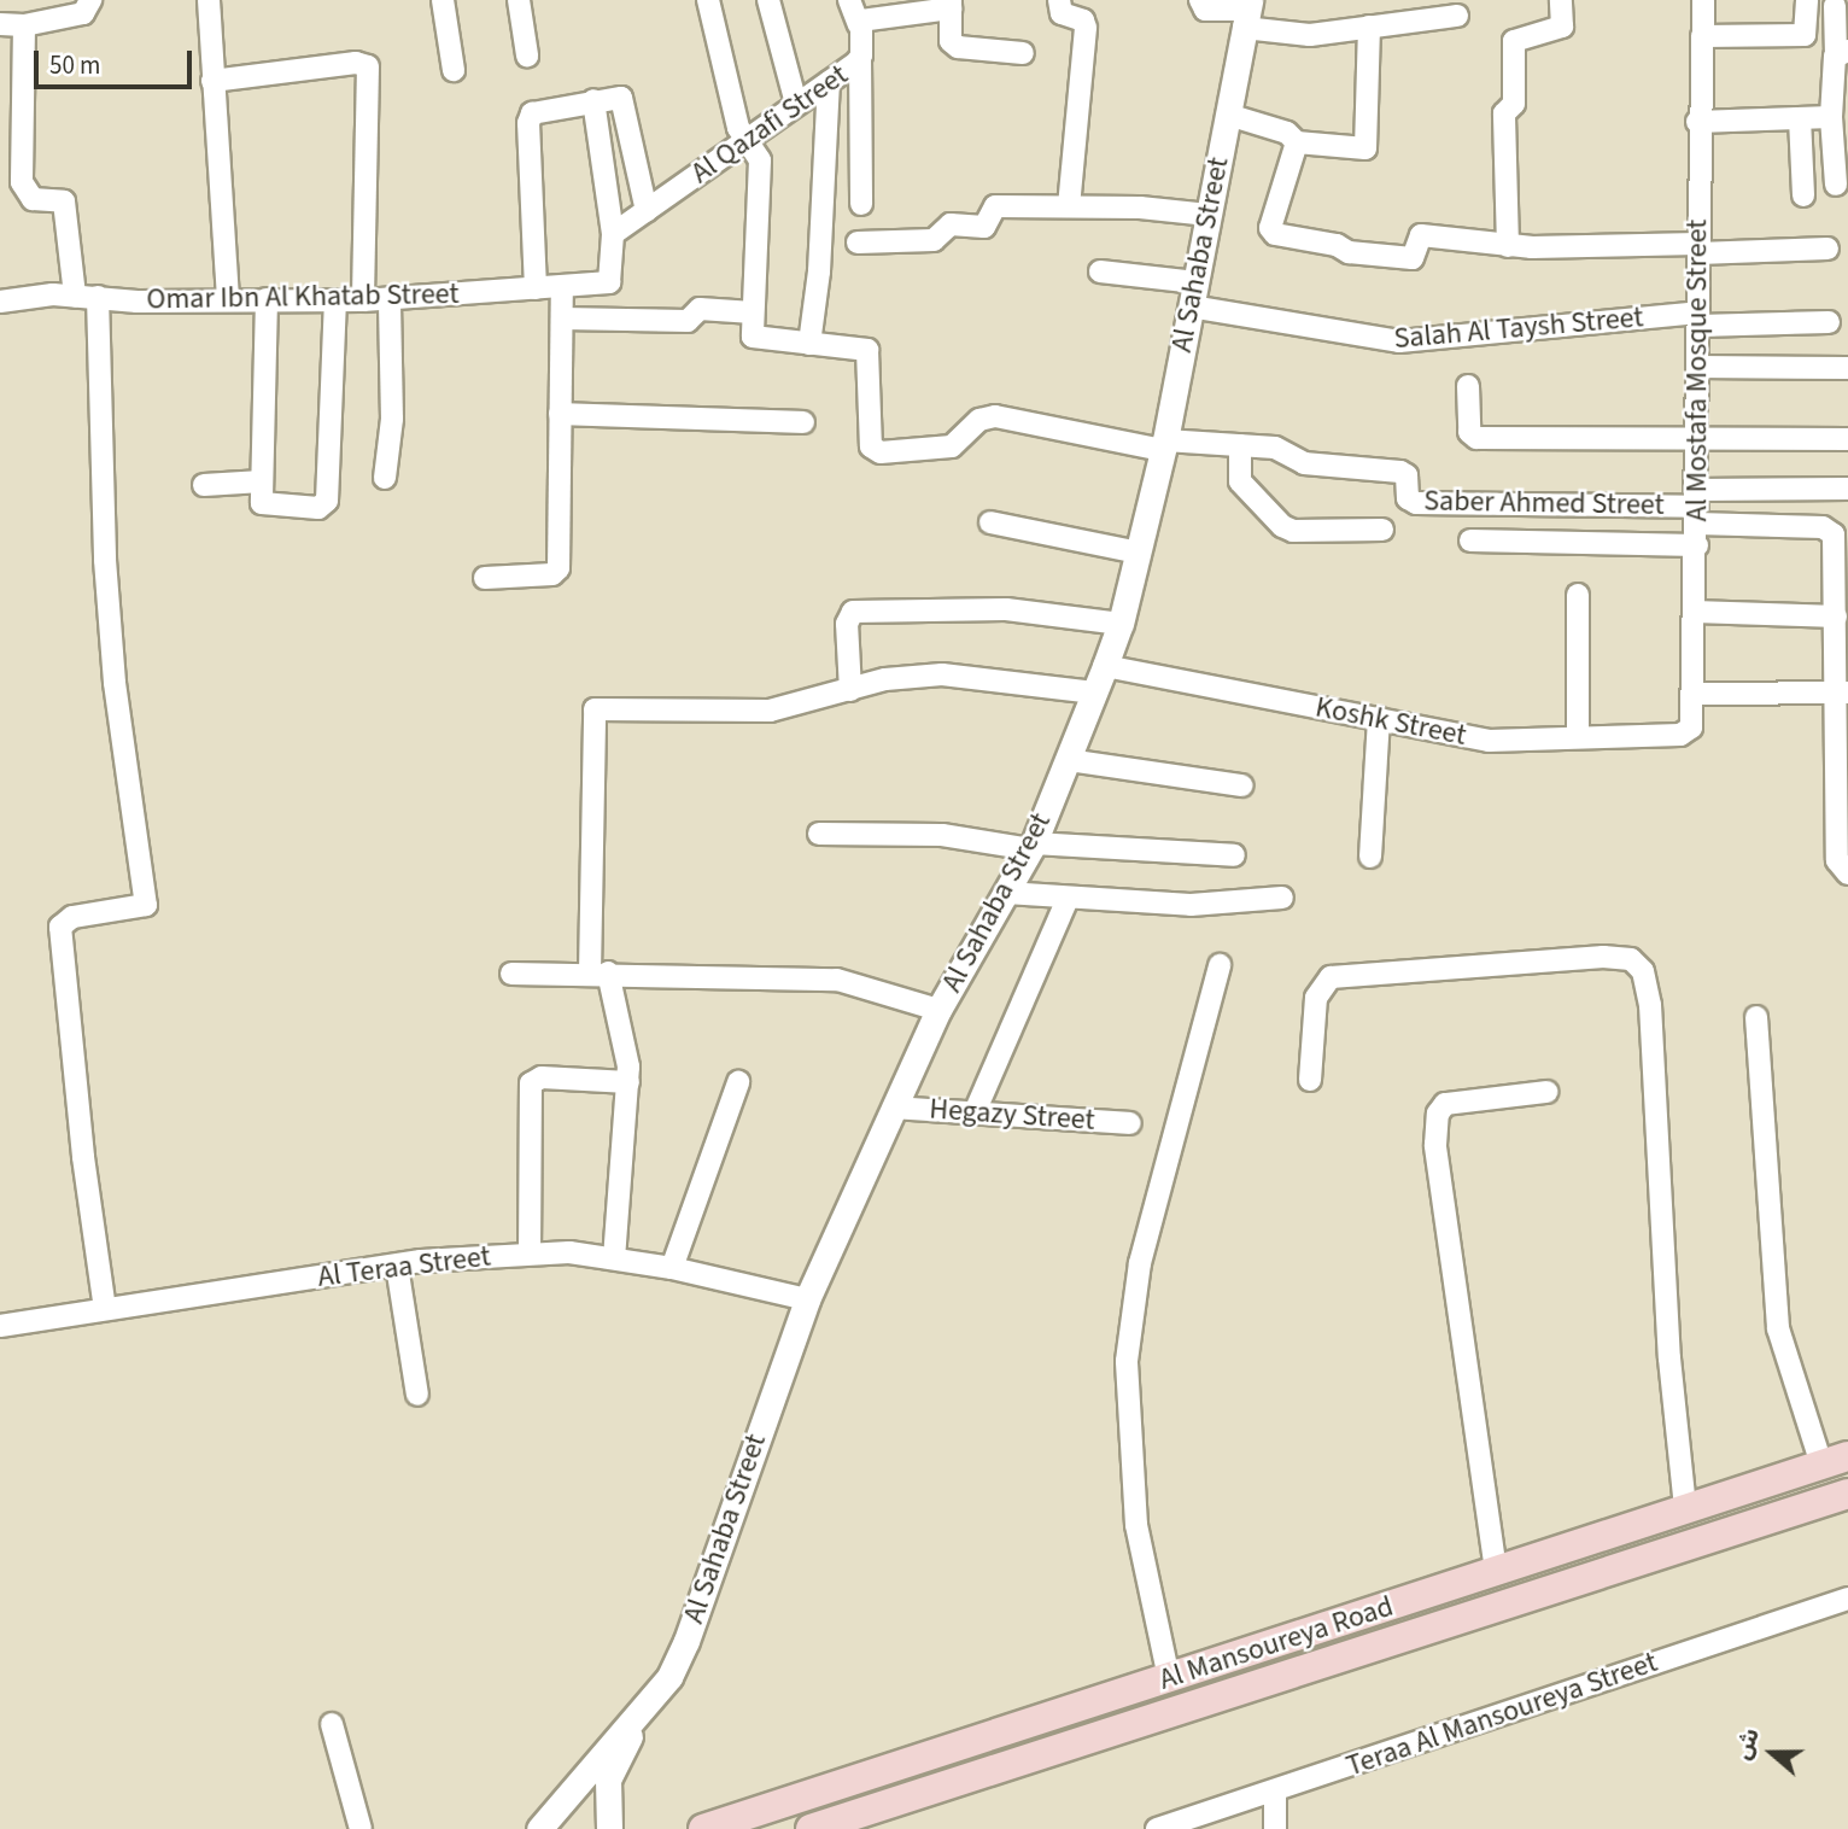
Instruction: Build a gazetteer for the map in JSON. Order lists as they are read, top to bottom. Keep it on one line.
{"streets":{"main road":["Al Mansoureya Road"],"street":["Al Qazafi Street","Al Sahaba Street","Omar Ibn Al Khatab Street","Salah Al Taysh Street","Al Mostafa Mosque Street","Saber Ahmed Street","Koshk Street","Hegazy Street","Al Teraa Street","Teraa Al Mansoureya Street"]},"crossings":[["Al Qazafi Street","Omar Ibn Al Khatab Street"],["Al Sahaba Street","Salah Al Taysh Street"],["Al Sahaba Street","Saber Ahmed Street"],["Al Sahaba Street","Koshk Street"],["Al Sahaba Street","Hegazy Street"],["Al Sahaba Street","Al Teraa Street"],["Salah Al Taysh Street","Al Mostafa Mosque Street"],["Al Mostafa Mosque Street","Saber Ahmed Street"],["Al Mostafa Mosque Street","Koshk Street"]],"scale_bar":"50 m","north":"left"}
